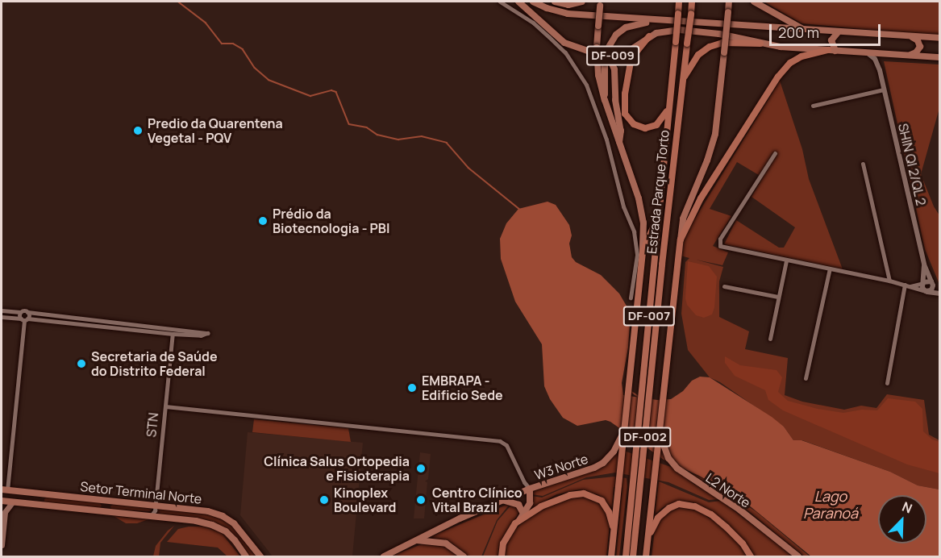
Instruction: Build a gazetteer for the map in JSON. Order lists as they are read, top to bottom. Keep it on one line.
{"streets":{"highway":["Estrada Parque Torto","DF-007","DF-002"],"main road":["DF-009","W3 Norte","L2 Norte","Setor Terminal Norte"],"street":["SHIN QI 2/QL 2","STN"]},"crossings":[["DF-009","SHIN QI 2/QL 2"],["Estrada Parque Torto","DF-002"],["STN","Setor Terminal Norte"]],"water":["Lago Paranoá"],"places":["Predio da Quarentena Vegetal - PQV","Prédio da Biotecnologia - PBI","Secretaria de Saúde do Distrito Federal","EMBRAPA - Edificio Sede","Clínica Salus Ortopedia e Fisioterapia","Kinoplex Boulevard","Centro Clínico Vital Brazil"],"scale_bar":"200 m","north":"top right"}
